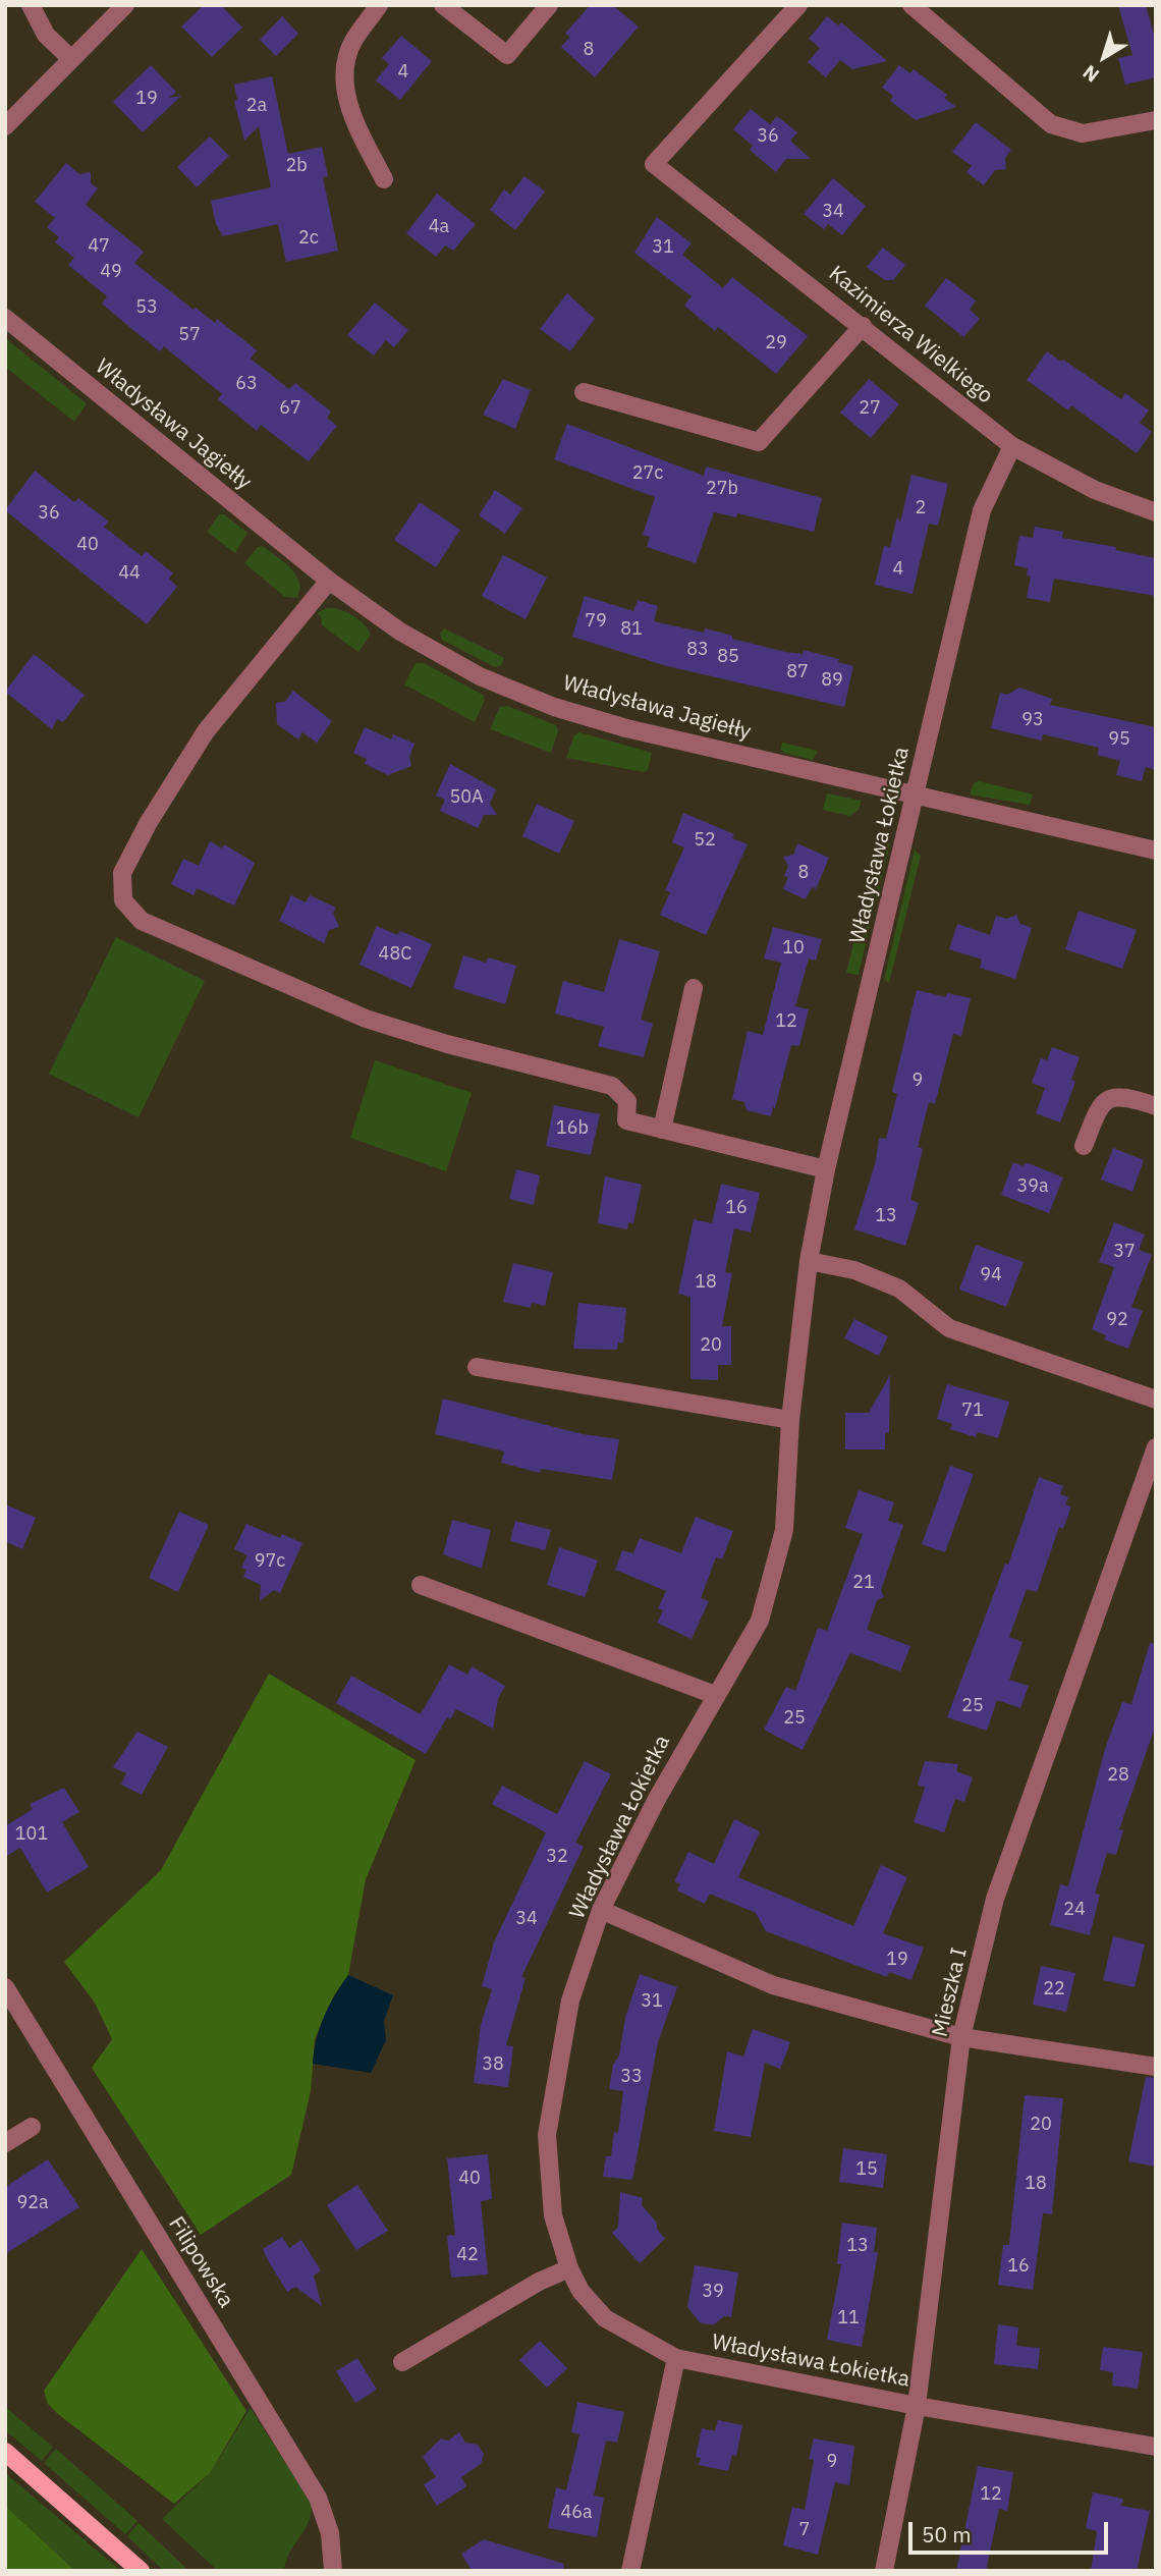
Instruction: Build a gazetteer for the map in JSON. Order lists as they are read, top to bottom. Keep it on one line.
{"streets":{"street":["Kazimierza Wielkiego","Władysława Jagiełły","Władysława Łokietka","Mieszka I","Filipowska"]},"crossings":[["Kazimierza Wielkiego","Władysława Łokietka"],["Władysława Jagiełły","Władysława Łokietka"],["Władysława Łokietka","Mieszka I"]],"house_numbers":["8","4","19","2a","36","2b","34","4a","2c","47","31","49","53","57","29","63","67","27","27c","27b","2","36","40","4","44","79","81","83","85","87","89","93","95","50A","52","8","10","48C","12","9","16b","39a","16","13","37","94","18","92","20","71","97c","21","25","25","28","101","32","24","34","19","22","31","38","33","20","15","40","18","92a","13","42","16","39","11","9","12","46a","7"],"scale_bar":"50 m","north":"bottom left"}
